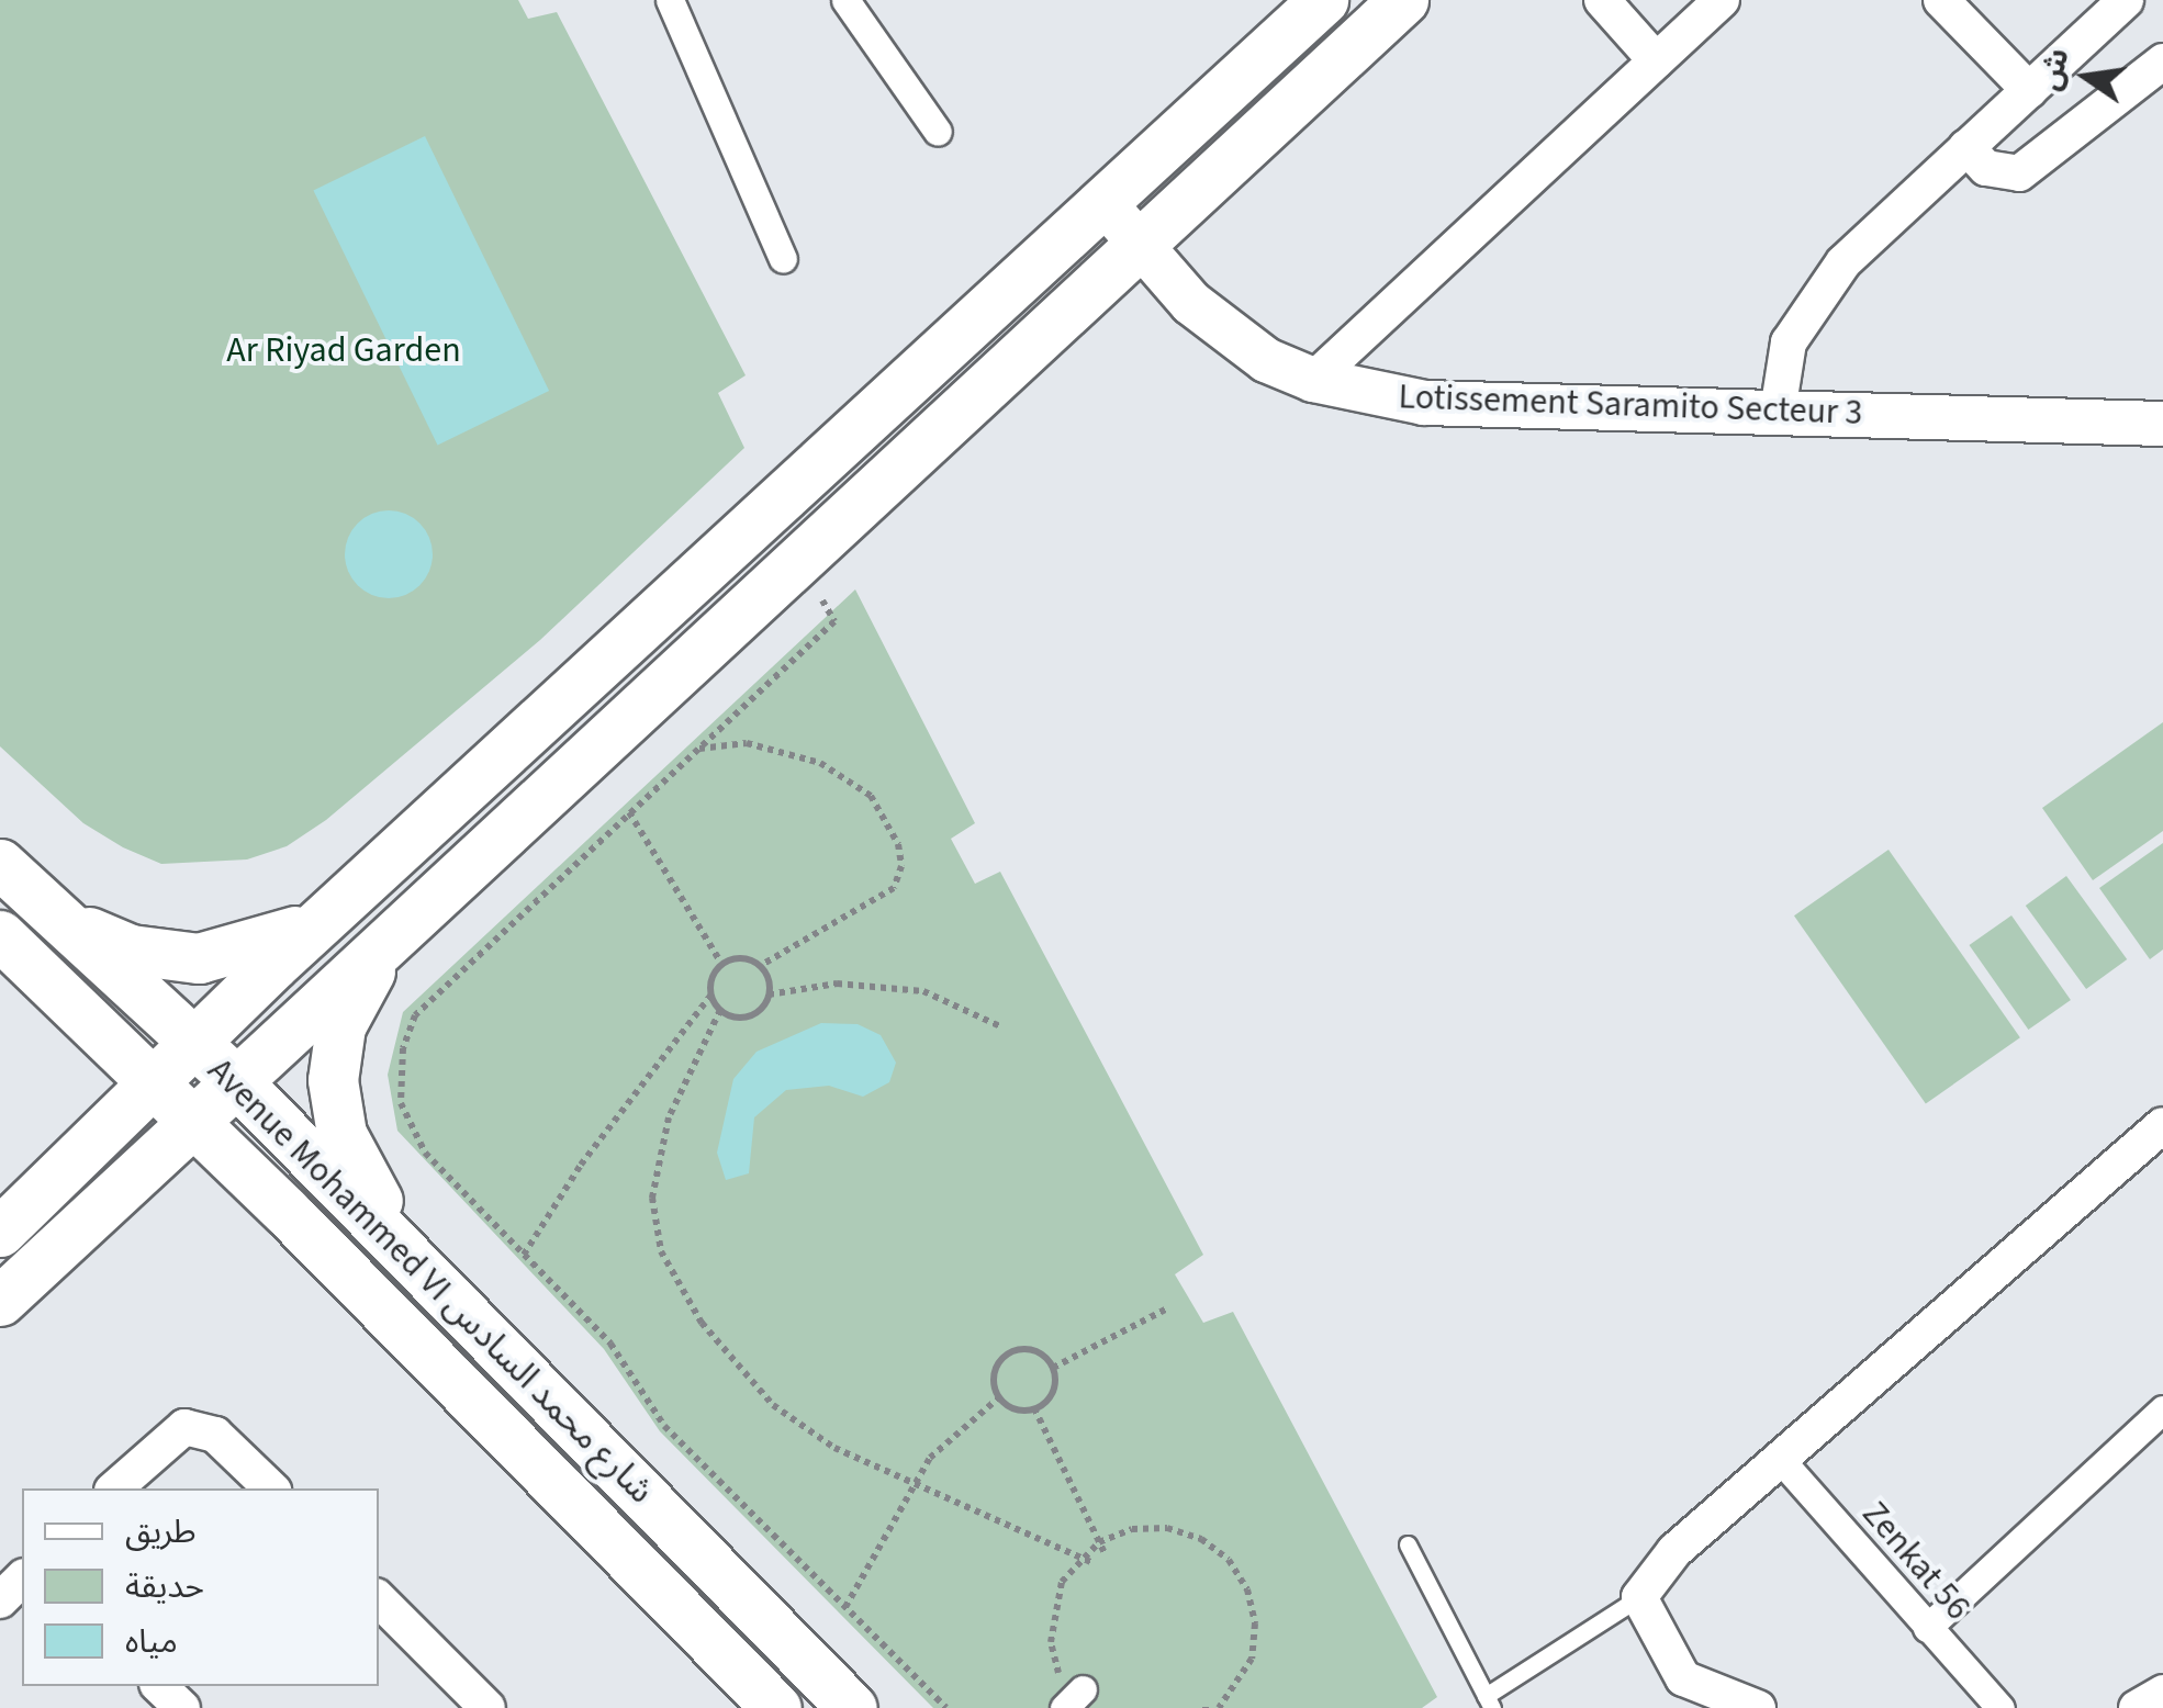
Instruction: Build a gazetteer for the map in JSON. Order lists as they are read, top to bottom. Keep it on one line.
{"streets":{"main road":["Avenue Mohammed VI شارع محمد السادس"],"street":["Lotissement Saramito Secteur 3","Zenkat 56"]},"parks":["Ar Riyad Garden"],"legend":["طريق","حديقة","مياه"],"north":"left"}
